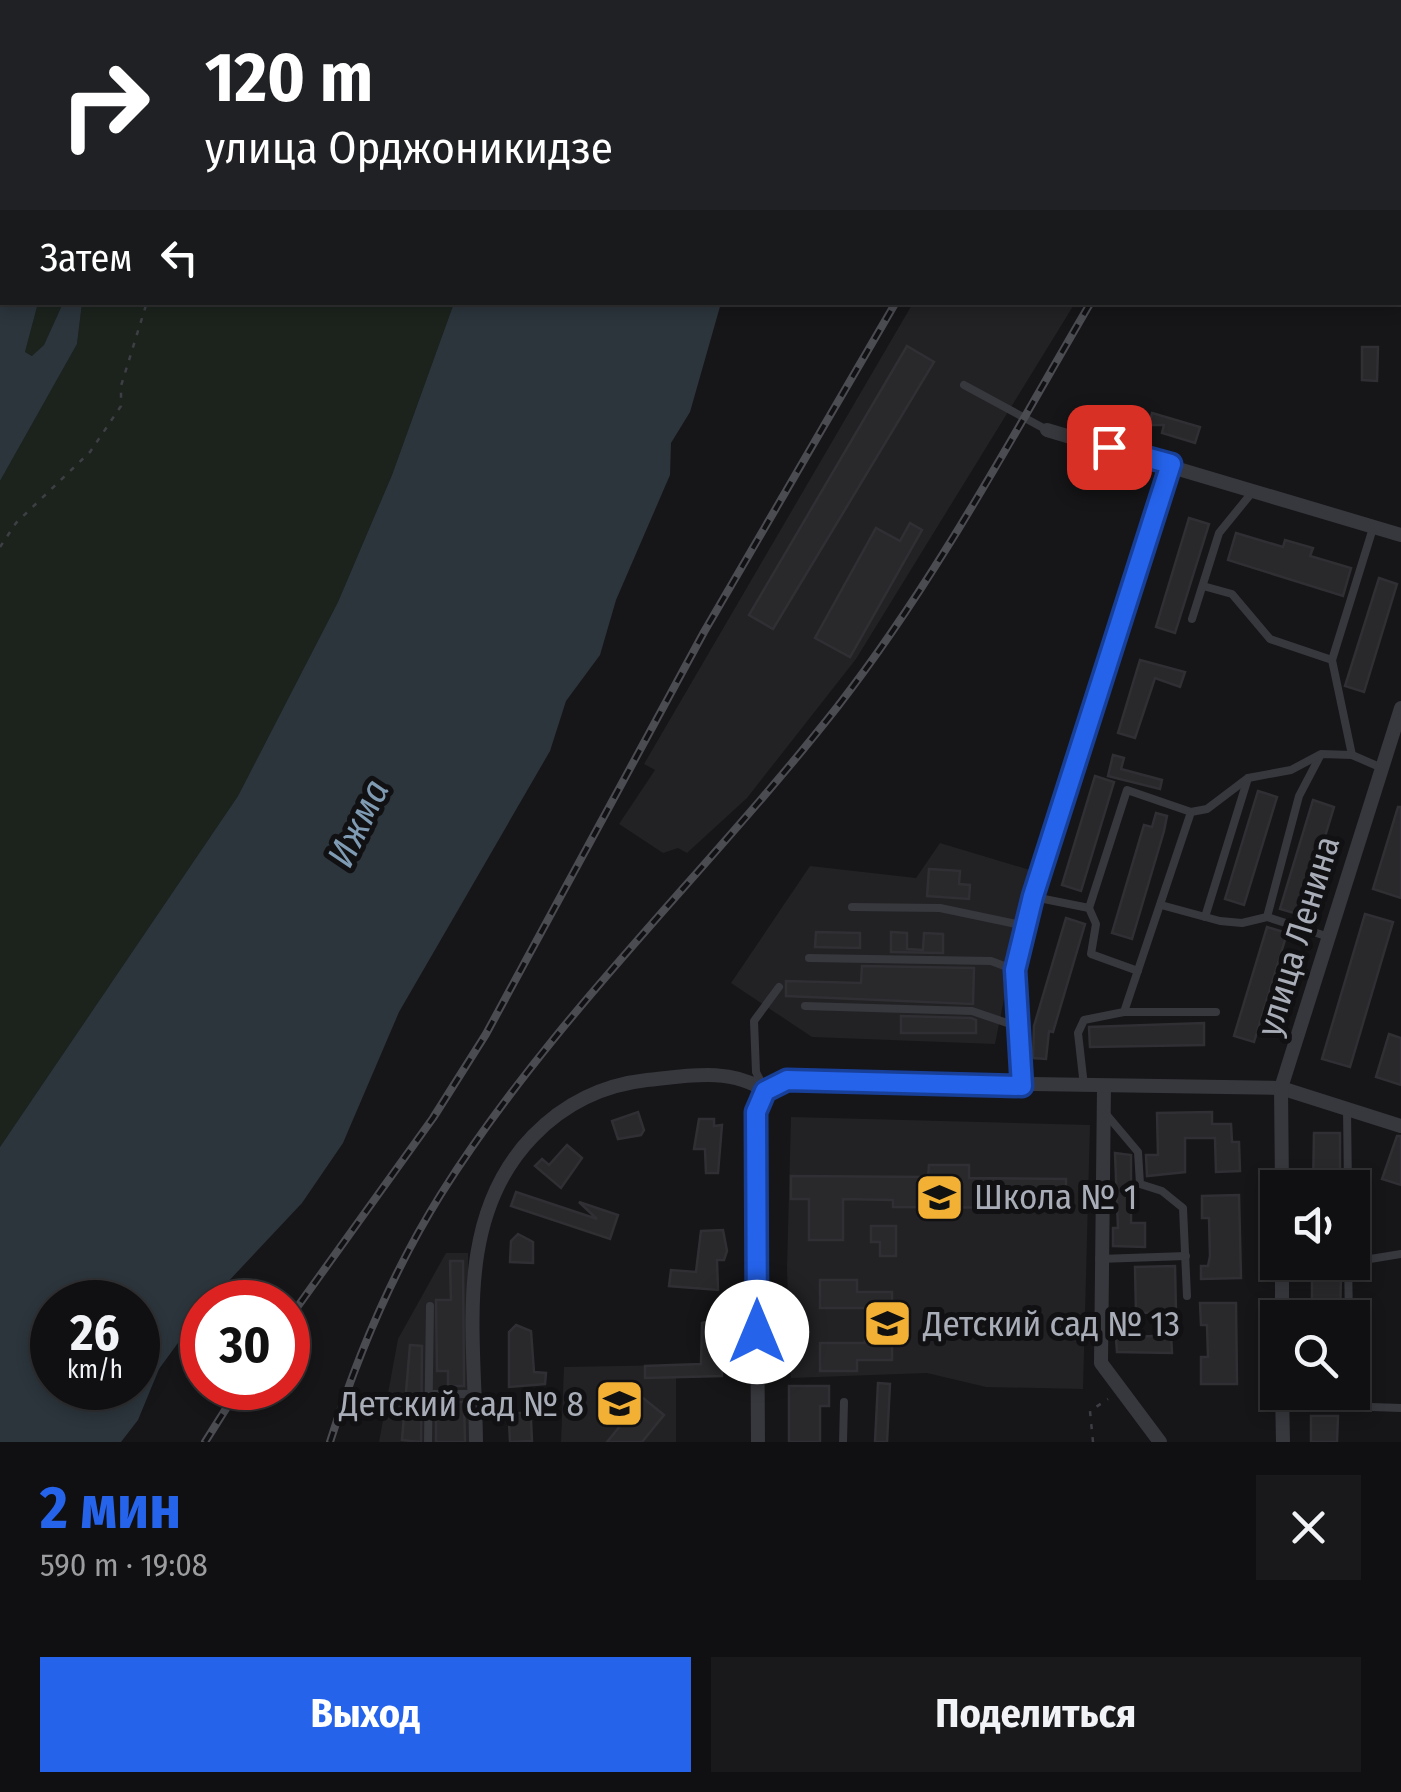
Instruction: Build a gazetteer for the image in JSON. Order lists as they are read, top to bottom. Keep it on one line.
{"streets":{"street":["улица Ленина"]},"water":["Ижма"],"places":{"school or university":["Школа № 1","Детский сад № 13","Детский сад № 8"]},"page":{"turn":["120 m","улица Орджоникидзе"],"then":"Затем","speed":"26 km/h","limit":"30","heading":["2 мин","590 m · 19:08"],"buttons":["Выход","Поделиться"]}}
